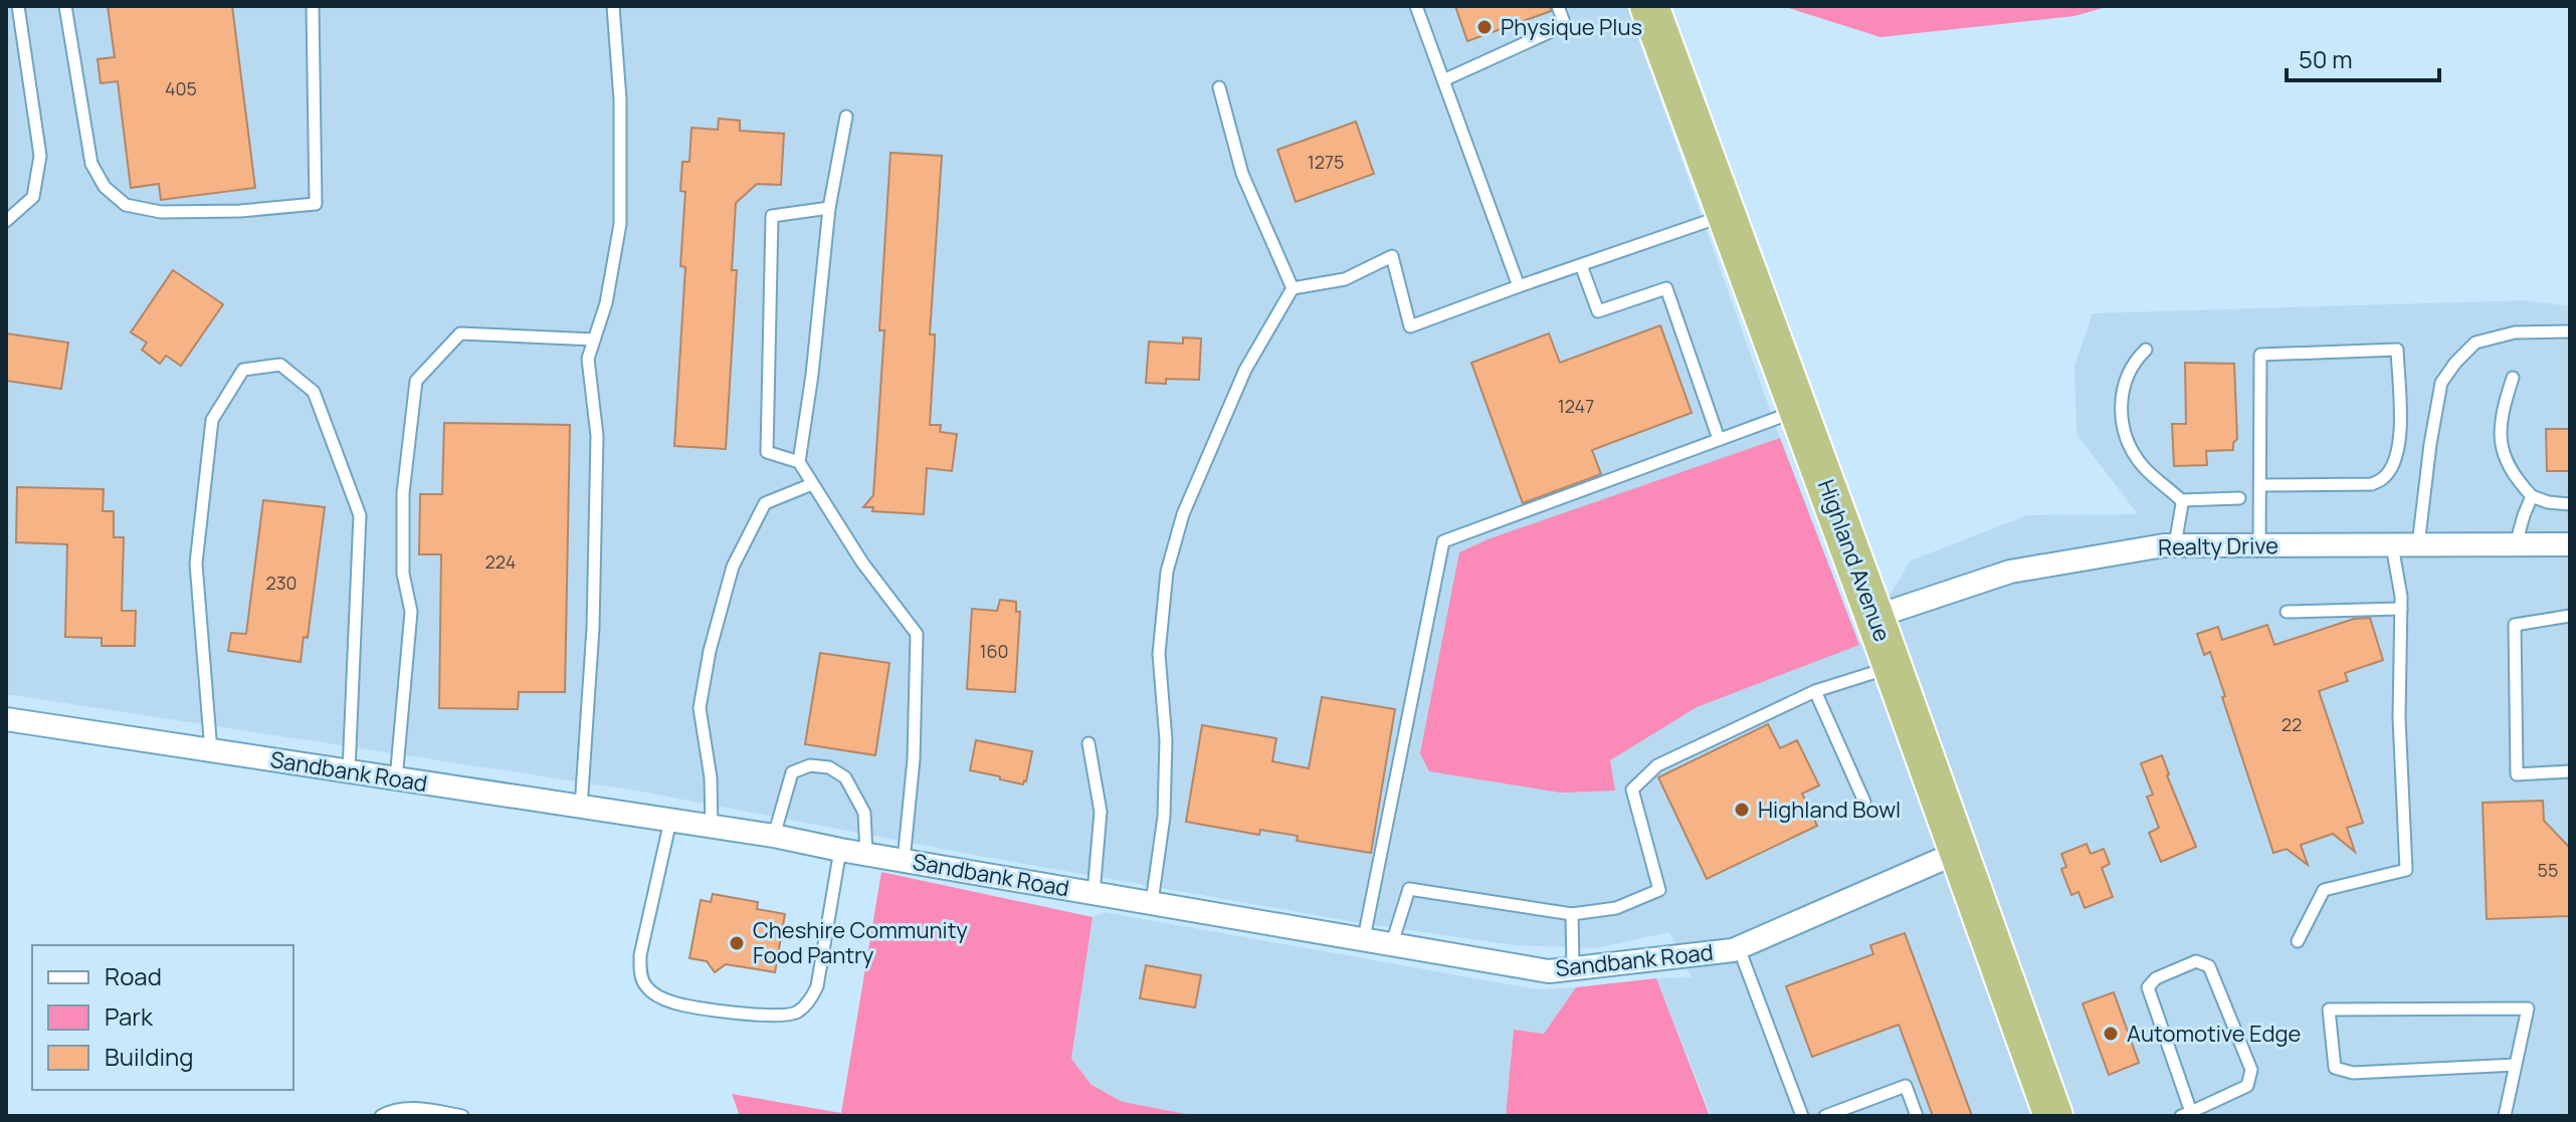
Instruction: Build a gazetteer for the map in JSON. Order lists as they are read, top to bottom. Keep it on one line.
{"streets":{"highway":["Highland Avenue"],"street":["Realty Drive","Sandbank Road"]},"crossings":[["Realty Drive","Highland Avenue"],["Highland Avenue","Sandbank Road"]],"places":["Physique Plus","Highland Bowl","Cheshire Community Food Pantry","Automotive Edge"],"house_numbers":["405","1275","1247","224","230","160","22","55"],"legend":["Road","Park","Building"],"scale_bar":"50 m"}
